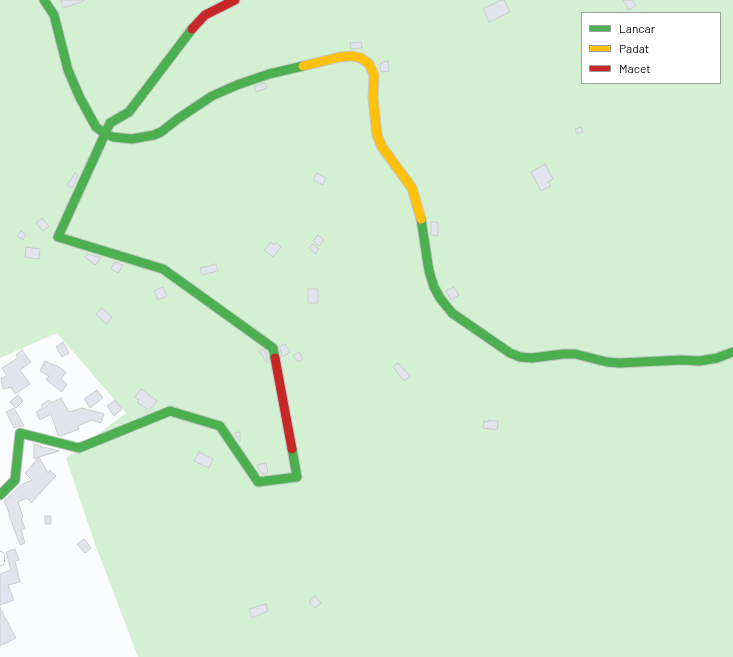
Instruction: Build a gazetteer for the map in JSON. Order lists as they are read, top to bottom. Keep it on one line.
{"legend":["Lancar","Padat","Macet"]}
